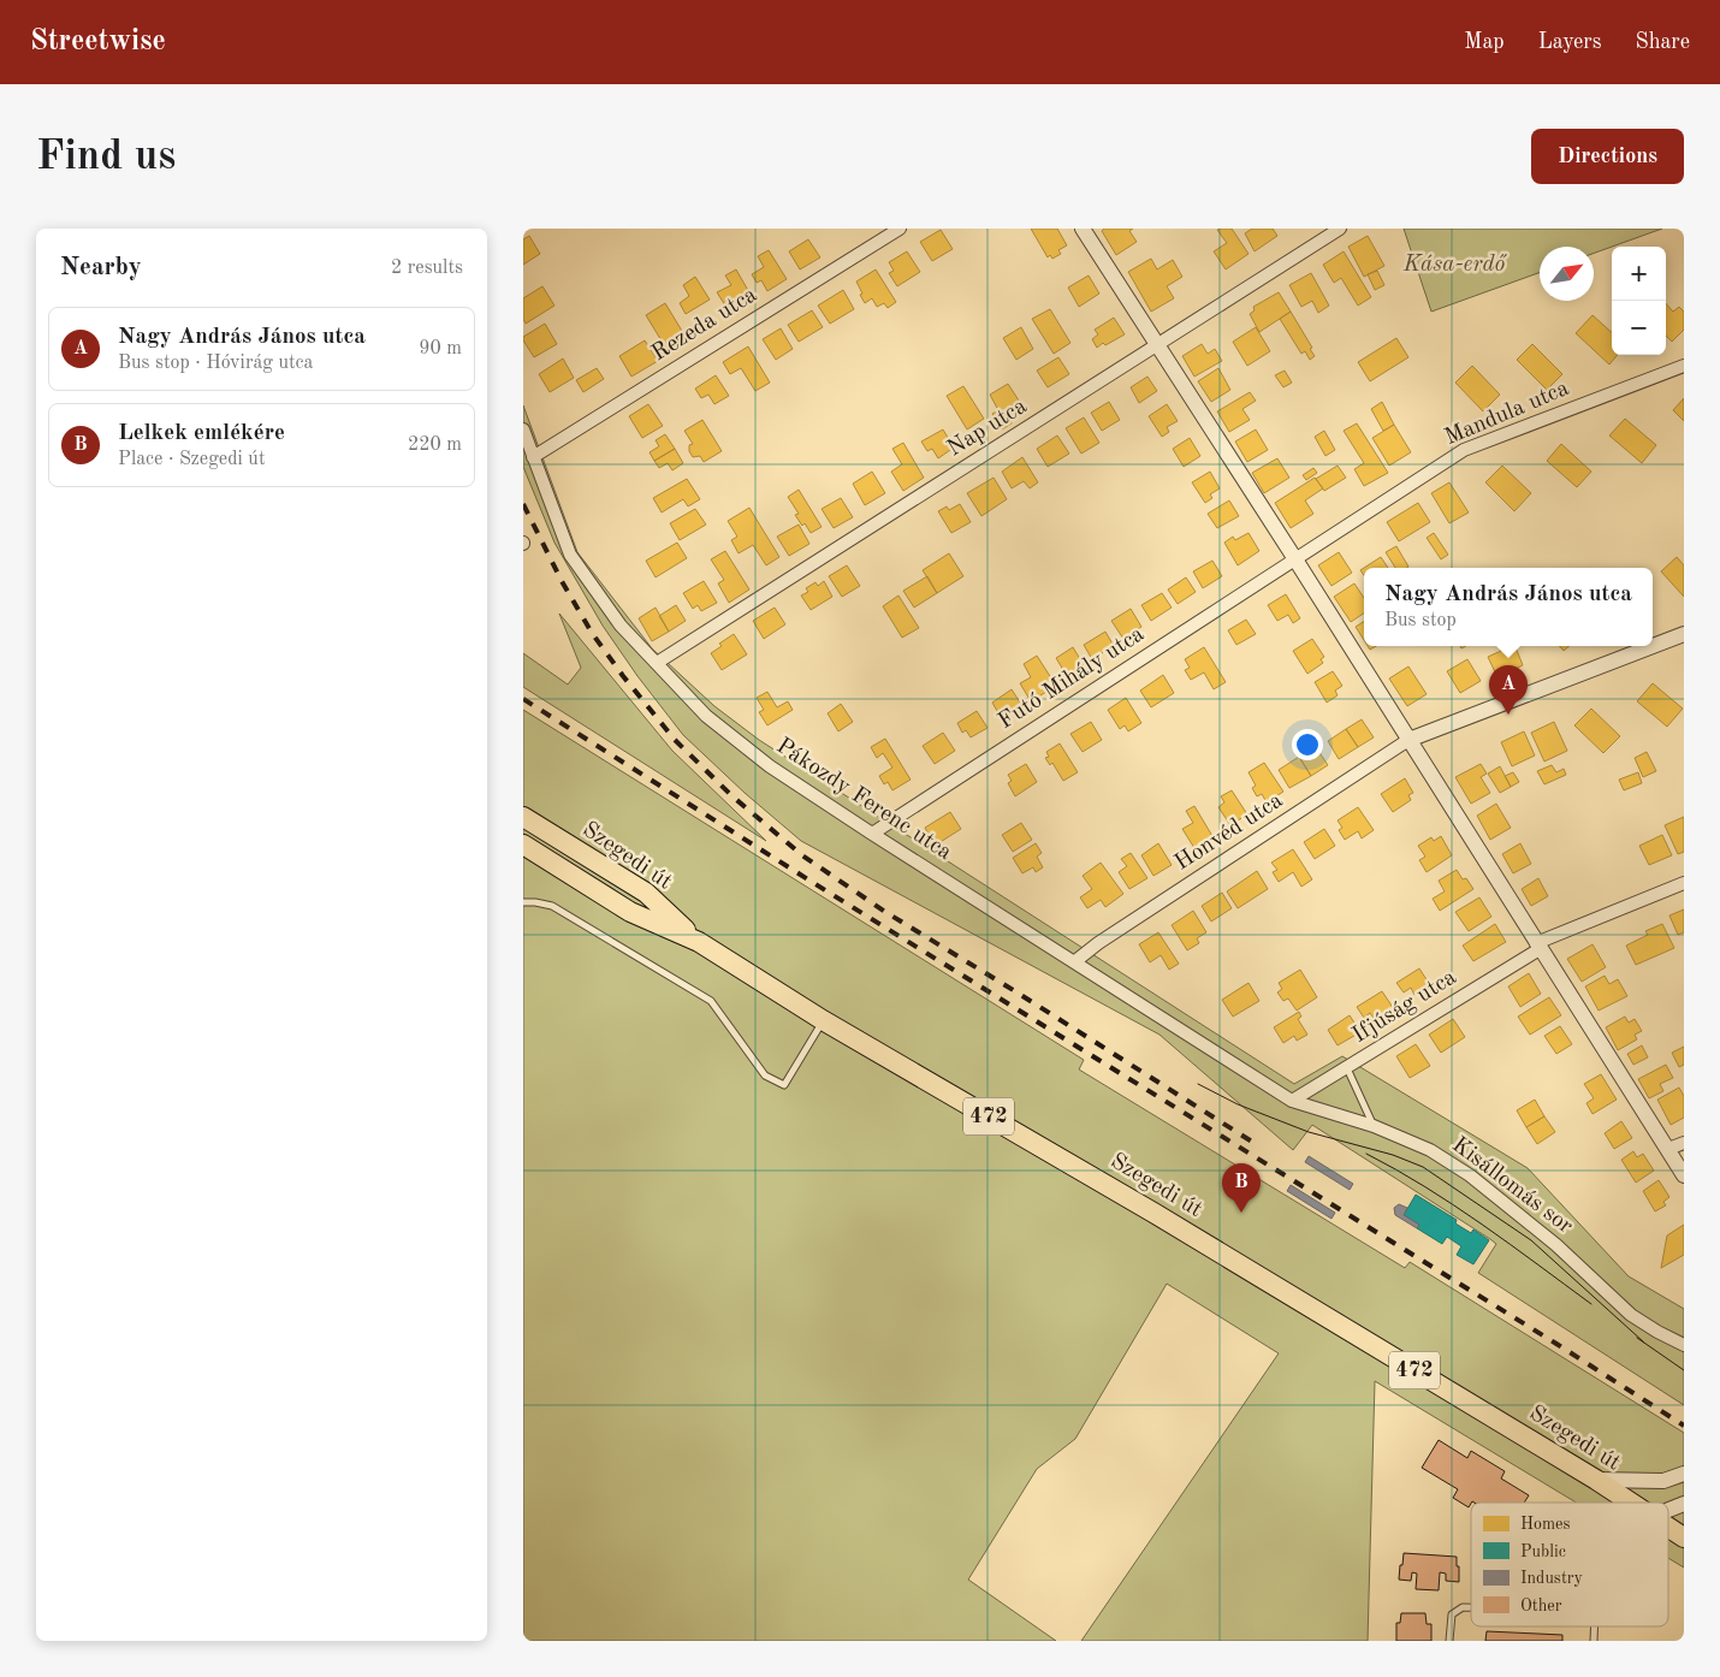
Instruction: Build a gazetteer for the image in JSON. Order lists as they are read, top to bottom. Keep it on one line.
{"streets":{"main road":["Szegedi út","472"],"street":["Rezeda utca","Mandula utca","Nap utca","Futó Mihály utca","Pákozdy Ferenc utca","Honvéd utca","Ifjúság utca","Kisállomás sor"]},"crossings":[["Rezeda utca","Pákozdy Ferenc utca"],["Mandula utca","Futó Mihály utca"],["Nap utca","Pákozdy Ferenc utca"],["Futó Mihály utca","Pákozdy Ferenc utca"],["Pákozdy Ferenc utca","Honvéd utca"],["Pákozdy Ferenc utca","Ifjúság utca"],["Pákozdy Ferenc utca","Kisállomás sor"],["Ifjúság utca","Kisállomás sor"]],"parks":["Kása-erdő"],"legend":["Homes","Public","Industry","Other"],"north":"top right","page":{"header":"Streetwise","nav":["Map","Layers","Share"],"buttons":"Directions","title":"Find us","heading":["Nearby","2 results"],"map_buttons":["+","−"],"list":[{"mark":"A","name":"Nagy András János utca","note":"Bus stop · Hóvirág utca","value":"90 m"},{"mark":"B","name":"Lelkek emlékére","note":"Place · Szegedi út","value":"220 m"}],"popup":["Nagy András János utca","Bus stop"],"pins":["A","B"]}}
